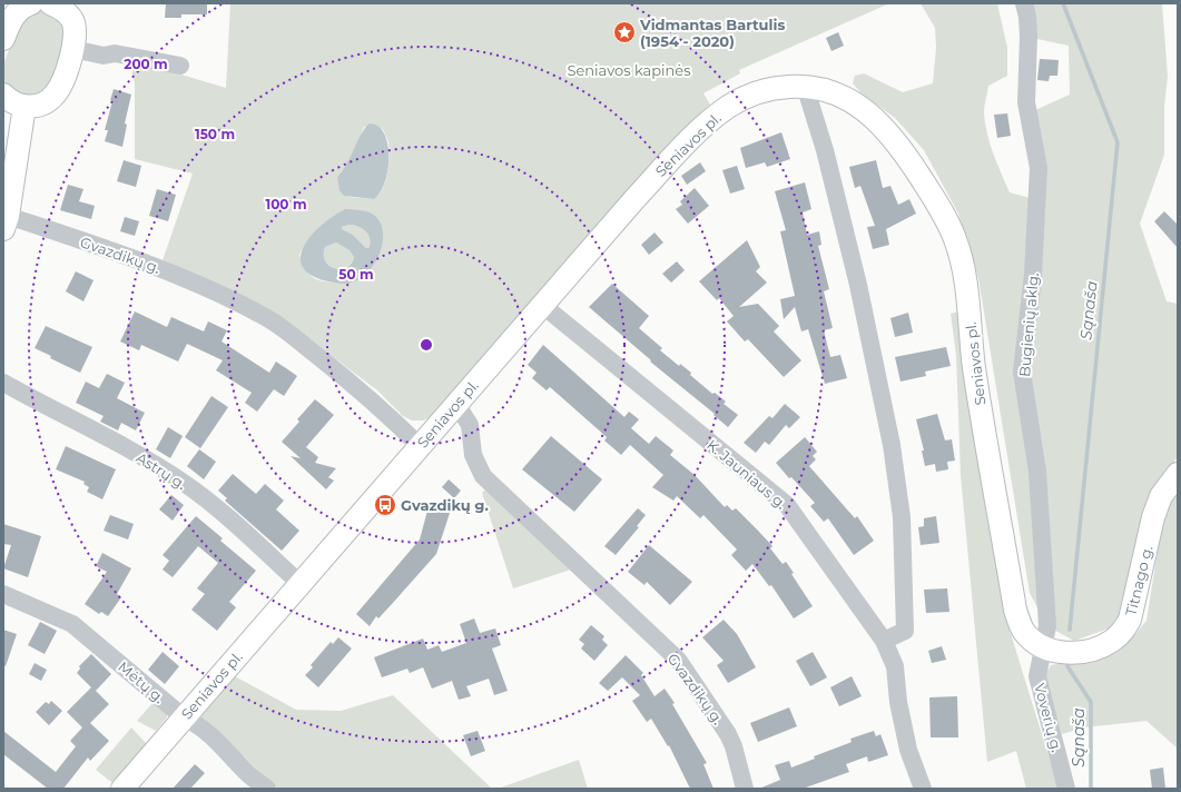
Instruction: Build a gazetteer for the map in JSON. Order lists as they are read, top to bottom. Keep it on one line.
{"streets":{"main road":["Seniavos pl.","Titnago g."],"street":["Gvazdikų g.","Bugienių aklg.","Astrų g.","K. Jauniaus g.","Mėtų g.","Voverių g."]},"crossings":[["Seniavos pl.","Gvazdikų g."],["Seniavos pl.","Bugienių aklg."],["Seniavos pl.","Astrų g."],["Seniavos pl.","K. Jauniaus g."],["Seniavos pl.","Titnago g."],["Seniavos pl.","Mėtų g."],["Seniavos pl.","Voverių g."],["Bugienių aklg.","Titnago g."],["Bugienių aklg.","Voverių g."],["Titnago g.","Voverių g."]],"water":["Sąnaša"],"parks":["Seniavos kapinės"],"places":{"place":["Vidmantas Bartulis (1954 - 2020)"],"bus stop":["Gvazdikų g."]},"rings":["200 m","150 m","100 m","50 m"]}
